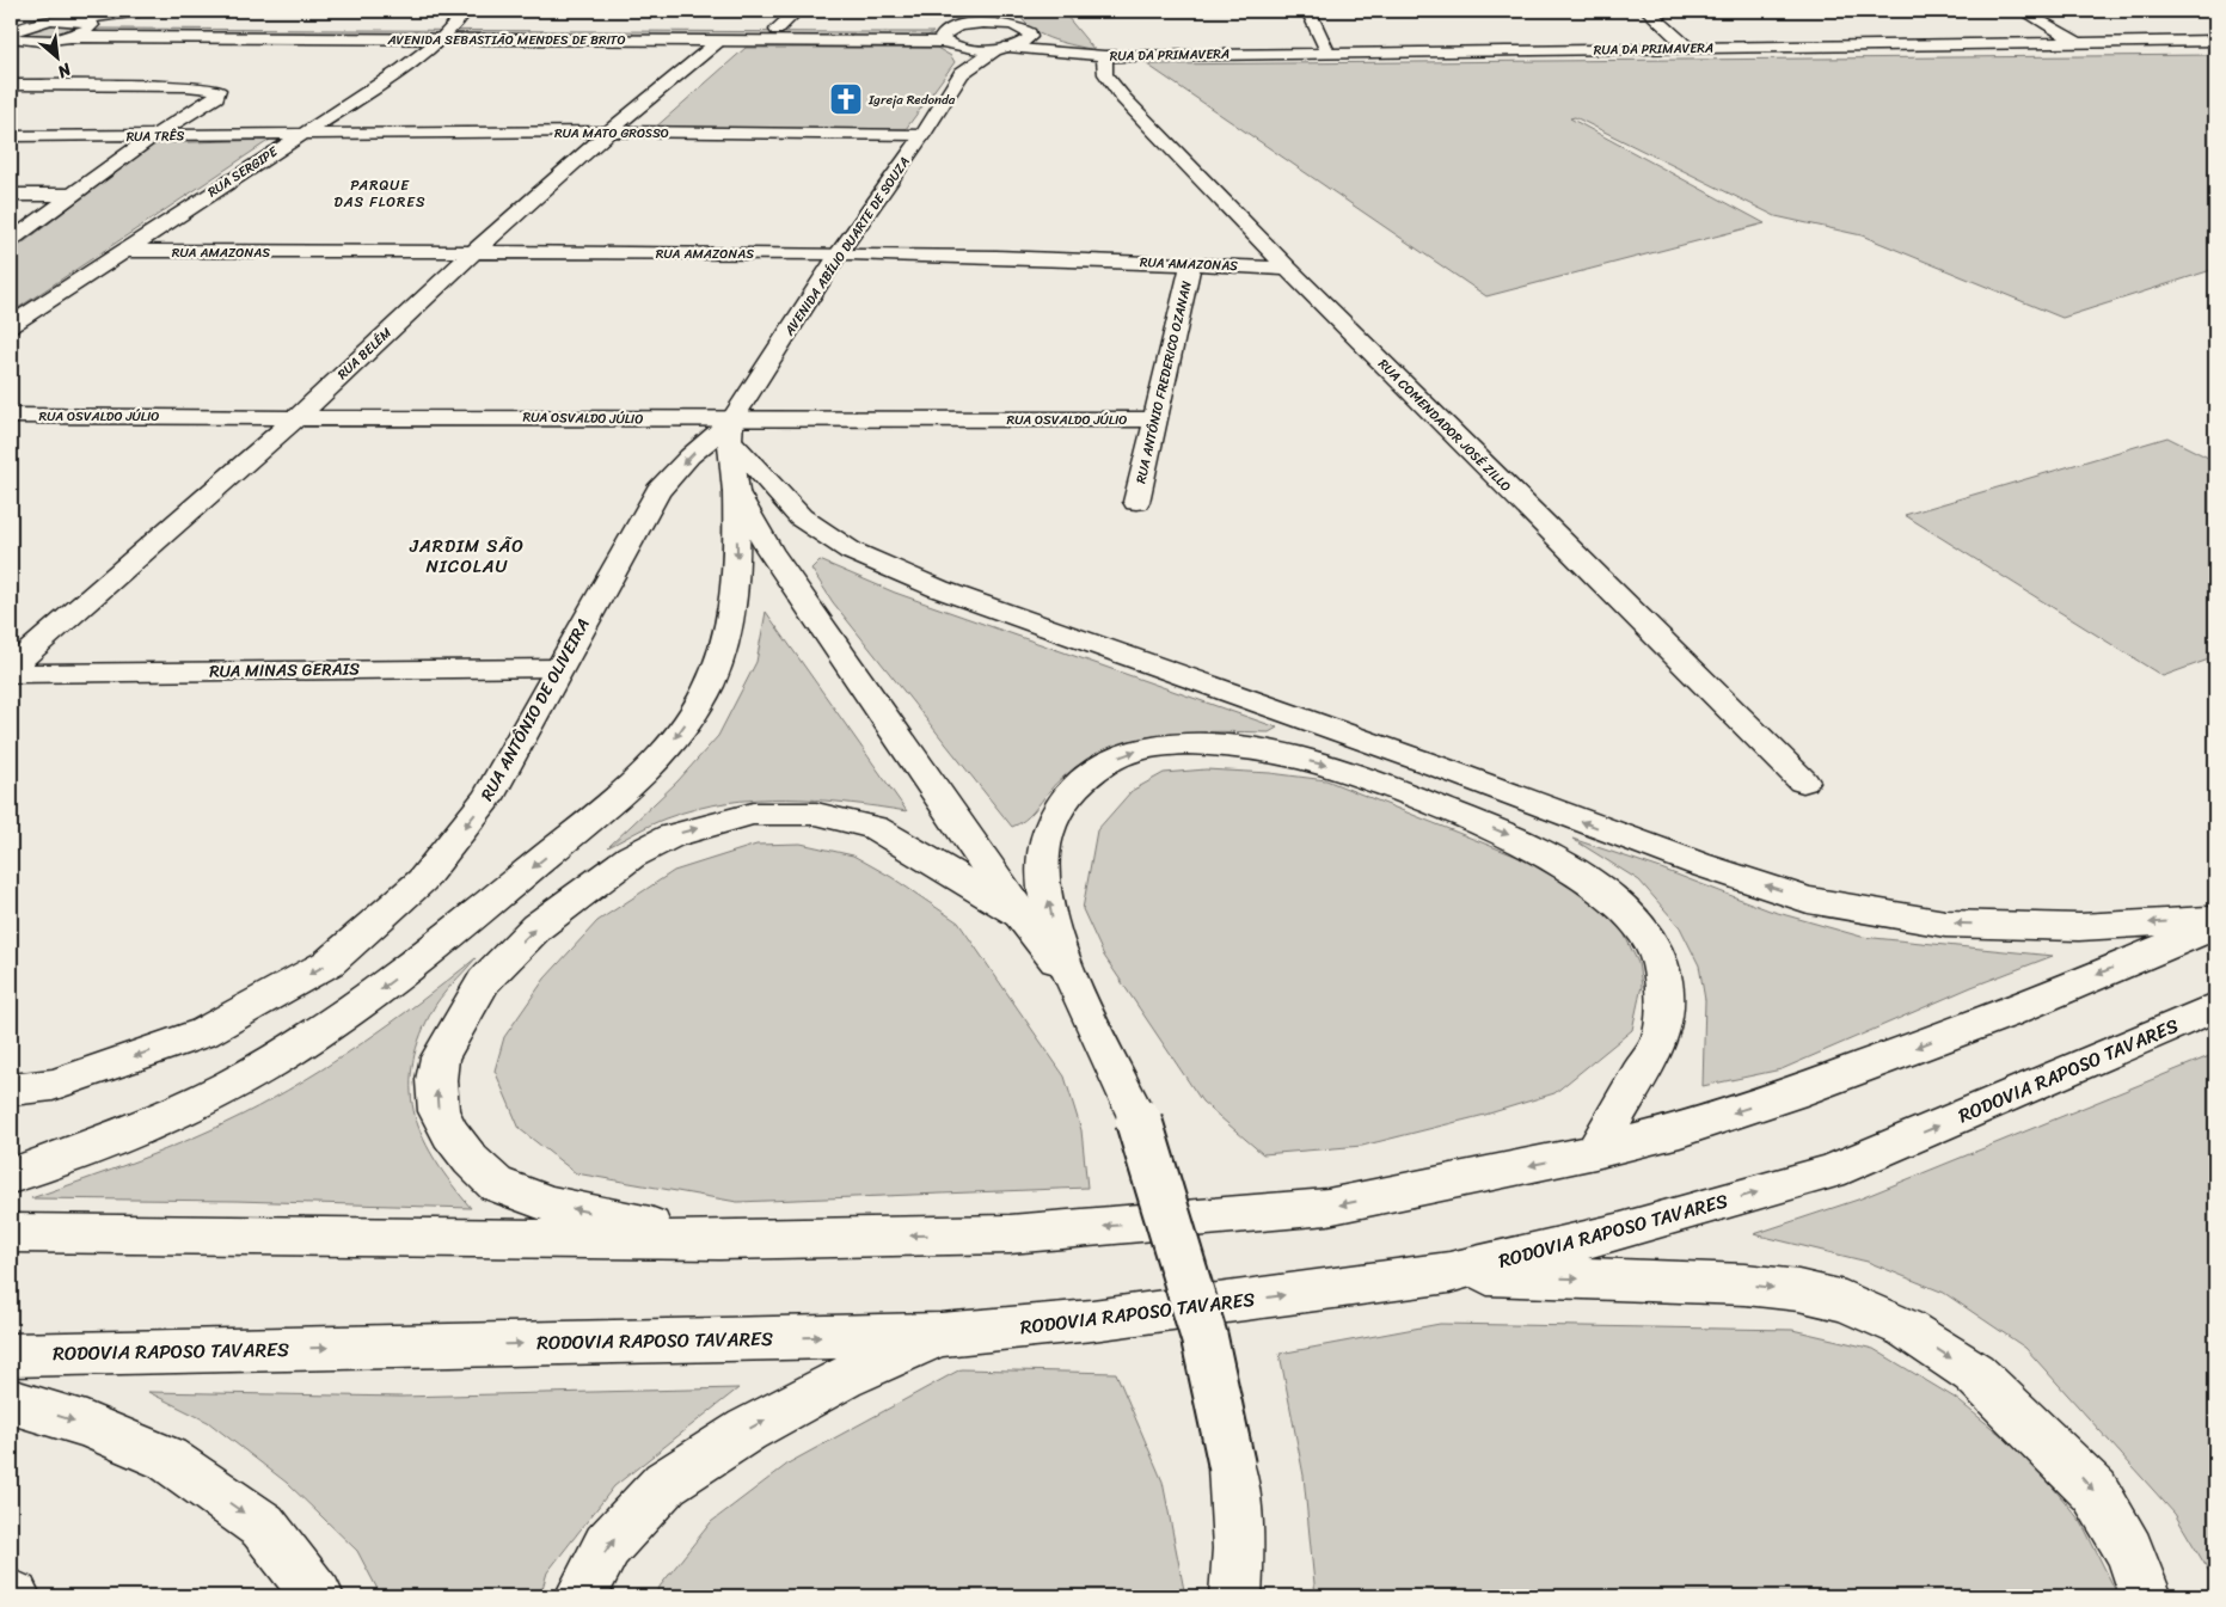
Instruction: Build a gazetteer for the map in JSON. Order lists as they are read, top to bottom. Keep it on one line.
{"streets":{"main road":["AVENIDA SEBASTIÃO MENDES DE BRITO","RUA DA PRIMAVERA","RUA MATO GROSSO","RUA TRÊS","RUA SERGIPE","AVENIDA ABÍLIO DUARTE DE SOUZA","RUA AMAZONAS","RUA BELÉM","RUA ANTÔNIO FREDERICO OZANAN","RUA OSVALDO JÚLIO","RUA COMENDADOR JOSÉ ZILLO","RUA MINAS GERAIS","RUA ANTÔNIO DE OLIVEIRA","RODOVIA RAPOSO TAVARES"]},"crossings":[["AVENIDA SEBASTIÃO MENDES DE BRITO","RUA DA PRIMAVERA"],["AVENIDA SEBASTIÃO MENDES DE BRITO","RUA SERGIPE"],["AVENIDA SEBASTIÃO MENDES DE BRITO","RUA BELÉM"],["RUA DA PRIMAVERA","AVENIDA ABÍLIO DUARTE DE SOUZA"],["RUA DA PRIMAVERA","RUA COMENDADOR JOSÉ ZILLO"],["RUA MATO GROSSO","RUA TRÊS"],["RUA MATO GROSSO","RUA SERGIPE"],["RUA MATO GROSSO","AVENIDA ABÍLIO DUARTE DE SOUZA"],["RUA MATO GROSSO","RUA BELÉM"],["RUA TRÊS","RUA SERGIPE"],["RUA SERGIPE","RUA AMAZONAS"],["AVENIDA ABÍLIO DUARTE DE SOUZA","RUA AMAZONAS"],["AVENIDA ABÍLIO DUARTE DE SOUZA","RUA OSVALDO JÚLIO"],["AVENIDA ABÍLIO DUARTE DE SOUZA","RUA ANTÔNIO DE OLIVEIRA"],["RUA AMAZONAS","RUA BELÉM"],["RUA AMAZONAS","RUA ANTÔNIO FREDERICO OZANAN"],["RUA AMAZONAS","RUA COMENDADOR JOSÉ ZILLO"],["RUA BELÉM","RUA OSVALDO JÚLIO"],["RUA ANTÔNIO FREDERICO OZANAN","RUA OSVALDO JÚLIO"],["RUA OSVALDO JÚLIO","RUA ANTÔNIO DE OLIVEIRA"],["RUA MINAS GERAIS","RUA ANTÔNIO DE OLIVEIRA"]],"districts":["PARQUE DAS FLORES","JARDIM SÃO NICOLAU"],"places":{"church":["Igreja Redonda"]},"north":"bottom right"}
